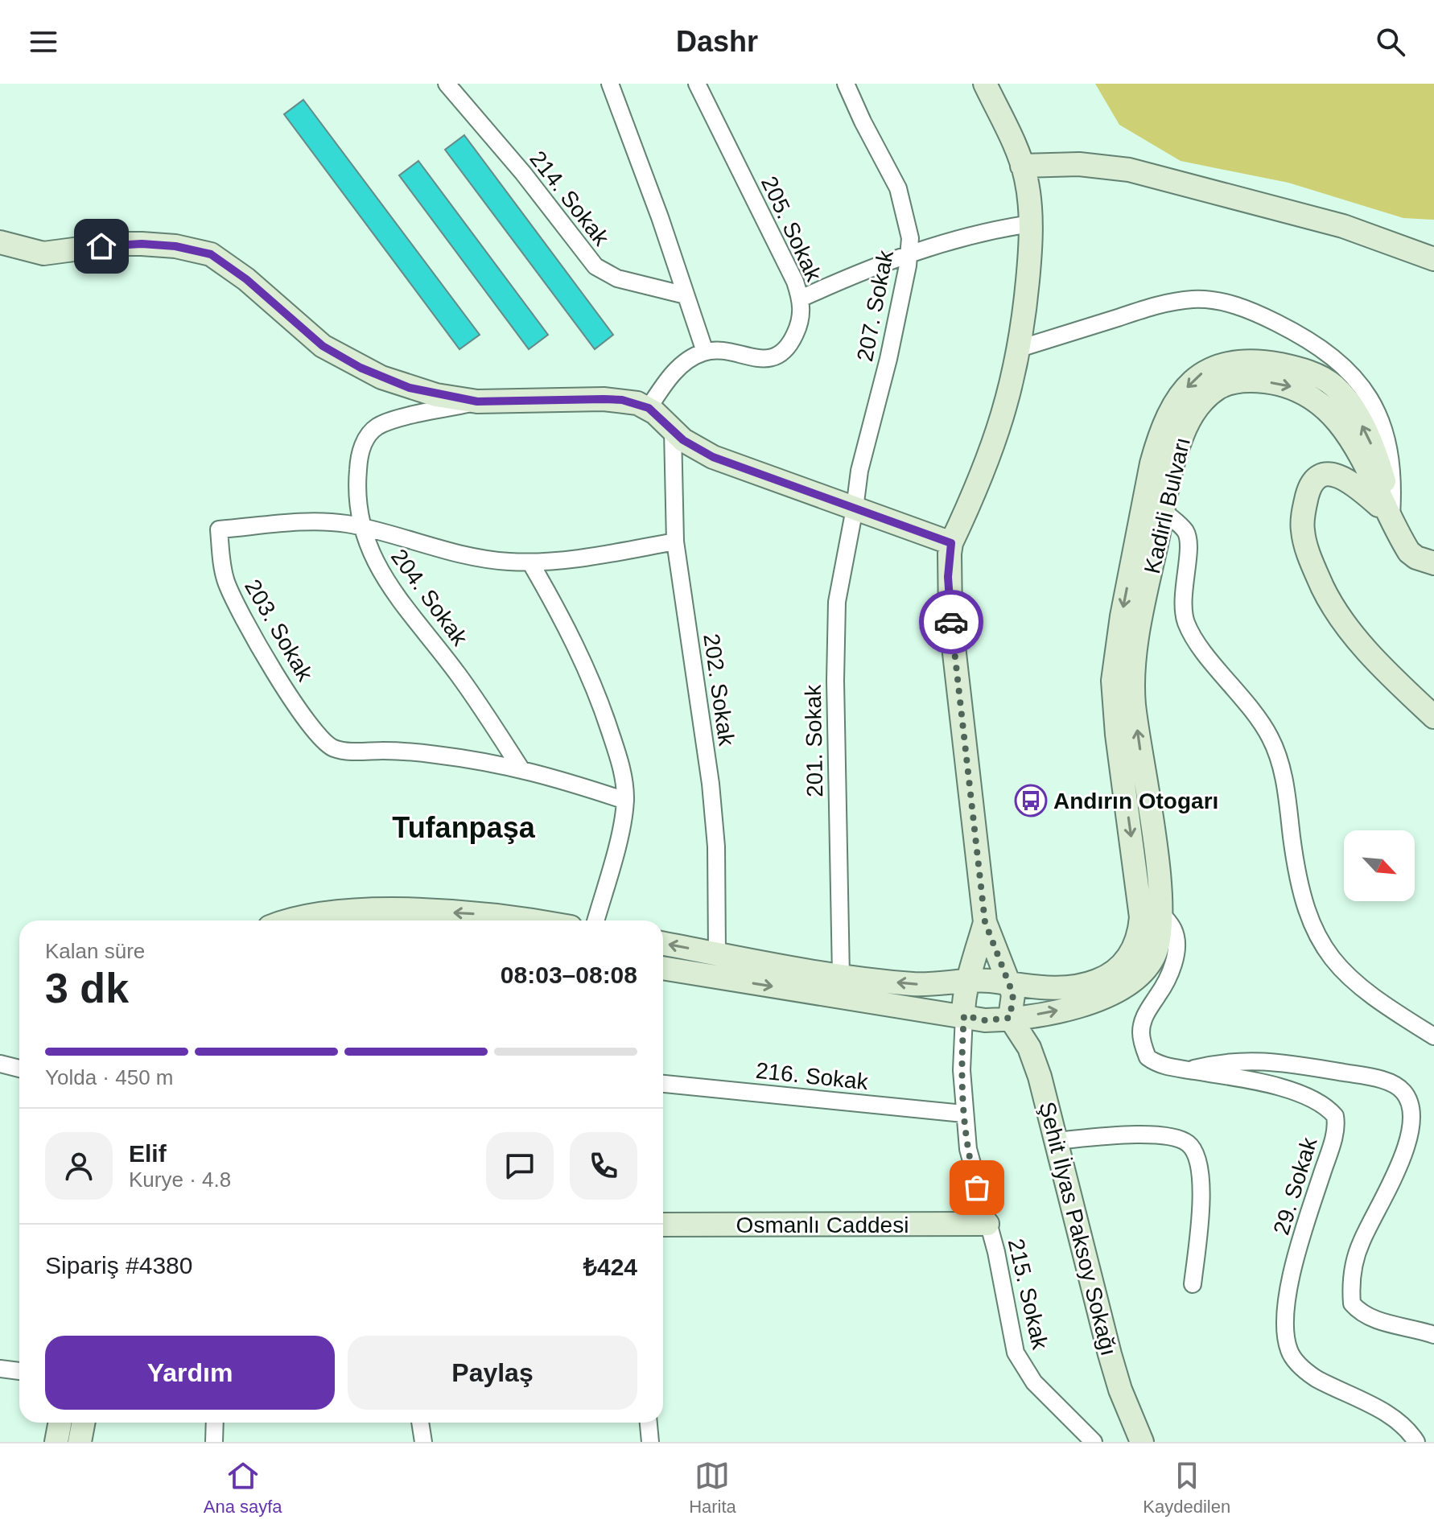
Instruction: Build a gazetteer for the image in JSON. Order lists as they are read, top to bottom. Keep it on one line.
{"streets":{"street":["214. Sokak","205. Sokak","207. Sokak","Kadirli Bulvarı","204. Sokak","203. Sokak","202. Sokak","201. Sokak","216. Sokak","29. Sokak","Osmanlı Caddesi","Şehit İlyas Paksoy Sokağı","215. Sokak"]},"crossings":[["207. Sokak","201. Sokak"],["Kadirli Bulvarı","202. Sokak"],["Kadirli Bulvarı","201. Sokak"],["Kadirli Bulvarı","29. Sokak"],["Kadirli Bulvarı","Şehit İlyas Paksoy Sokağı"],["Kadirli Bulvarı","215. Sokak"],["204. Sokak","203. Sokak"],["203. Sokak","202. Sokak"],["216. Sokak","215. Sokak"],["Osmanlı Caddesi","215. Sokak"],["Şehit İlyas Paksoy Sokağı","215. Sokak"]],"districts":["Tufanpaşa"],"places":{"bus stop":["Andırın Otogarı"]},"north":"bottom right","page":{"header":"Dashr","heading":["3 dk","Kalan süre","08:03–08:08"],"panel":["Elif","Kurye · 4.8","Sipariş #4380","₺424"],"bar":"Yolda · 450 m","buttons":["Yardım","Paylaş"],"tabs":["Ana sayfa","Harita","Kaydedilen"]}}
